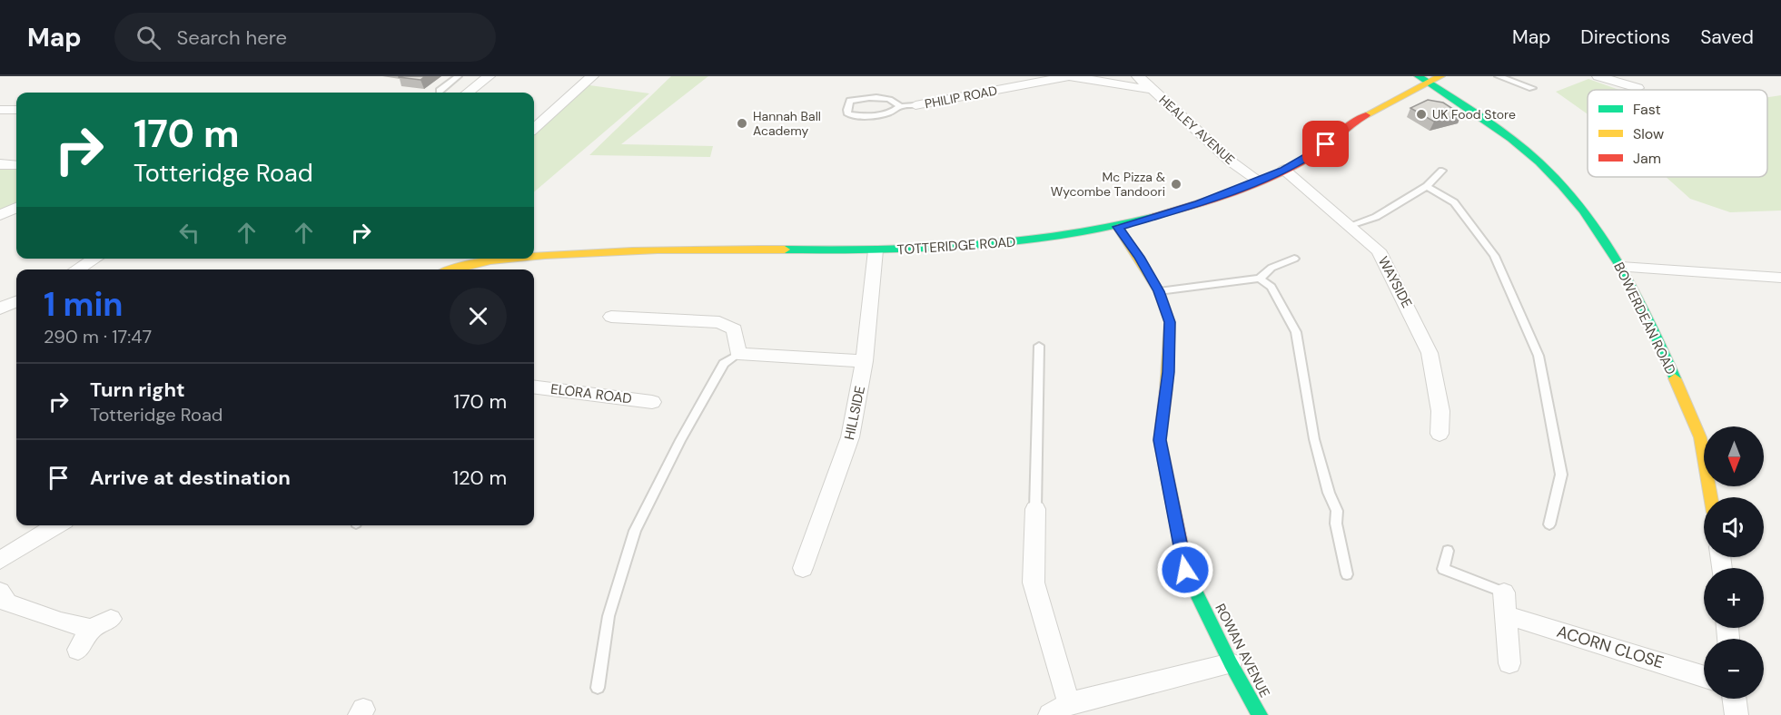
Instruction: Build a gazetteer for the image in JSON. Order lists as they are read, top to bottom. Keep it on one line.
{"streets":{"street":["PHILIP ROAD","HEALEY AVENUE","TOTTERIDGE ROAD","WAYSIDE","BOWERDEAN ROAD","ELORA ROAD","HILLSIDE","ACORN CLOSE","ROWAN AVENUE"]},"crossings":[["PHILIP ROAD","HEALEY AVENUE"],["HEALEY AVENUE","TOTTERIDGE ROAD"],["TOTTERIDGE ROAD","WAYSIDE"],["TOTTERIDGE ROAD","BOWERDEAN ROAD"],["TOTTERIDGE ROAD","HILLSIDE"],["TOTTERIDGE ROAD","ROWAN AVENUE"]],"places":["UK Food Store","Hannah Ball Academy","Mc Pizza & Wycombe Tandoori"],"legend":["Fast","Slow","Jam"],"north":"bottom","page":{"header":"Map","search":"Search here","nav":["Map","Directions","Saved"],"turn":["170 m","Totteridge Road"],"heading":["1 min","290 m · 17:47"],"list":[{"name":"Turn right","note":"Totteridge Road","value":"170 m"},{"name":"Arrive at destination","value":"120 m"}],"map_buttons":["+","−"]}}
